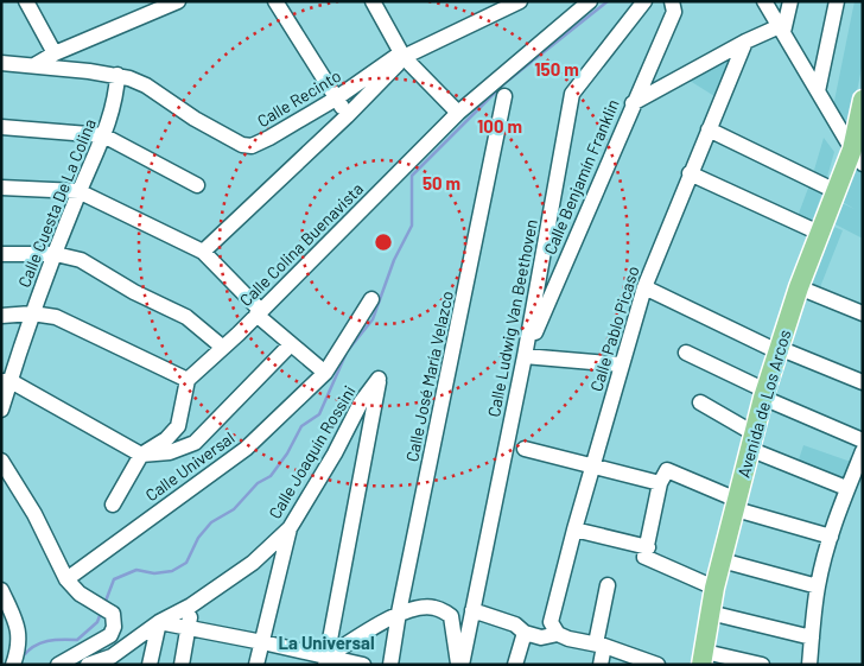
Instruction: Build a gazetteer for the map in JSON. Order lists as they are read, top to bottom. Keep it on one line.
{"streets":{"main road":["Avenida de Los Arcos"],"street":["Calle Recinto","Calle Benjamín Franklin","Calle Cuesta De La Colina","Calle Colina Buenavista","Calle Ludwig Van Beethoven","Calle Pablo Picaso","Calle José María Velazco","Calle Joaquín Rossini","Calle Universal"]},"crossings":[["Calle Recinto","Calle Cuesta De La Colina"],["Calle Benjamín Franklin","Calle Ludwig Van Beethoven"]],"districts":["La Universal"],"rings":["150 m","100 m","50 m"]}
